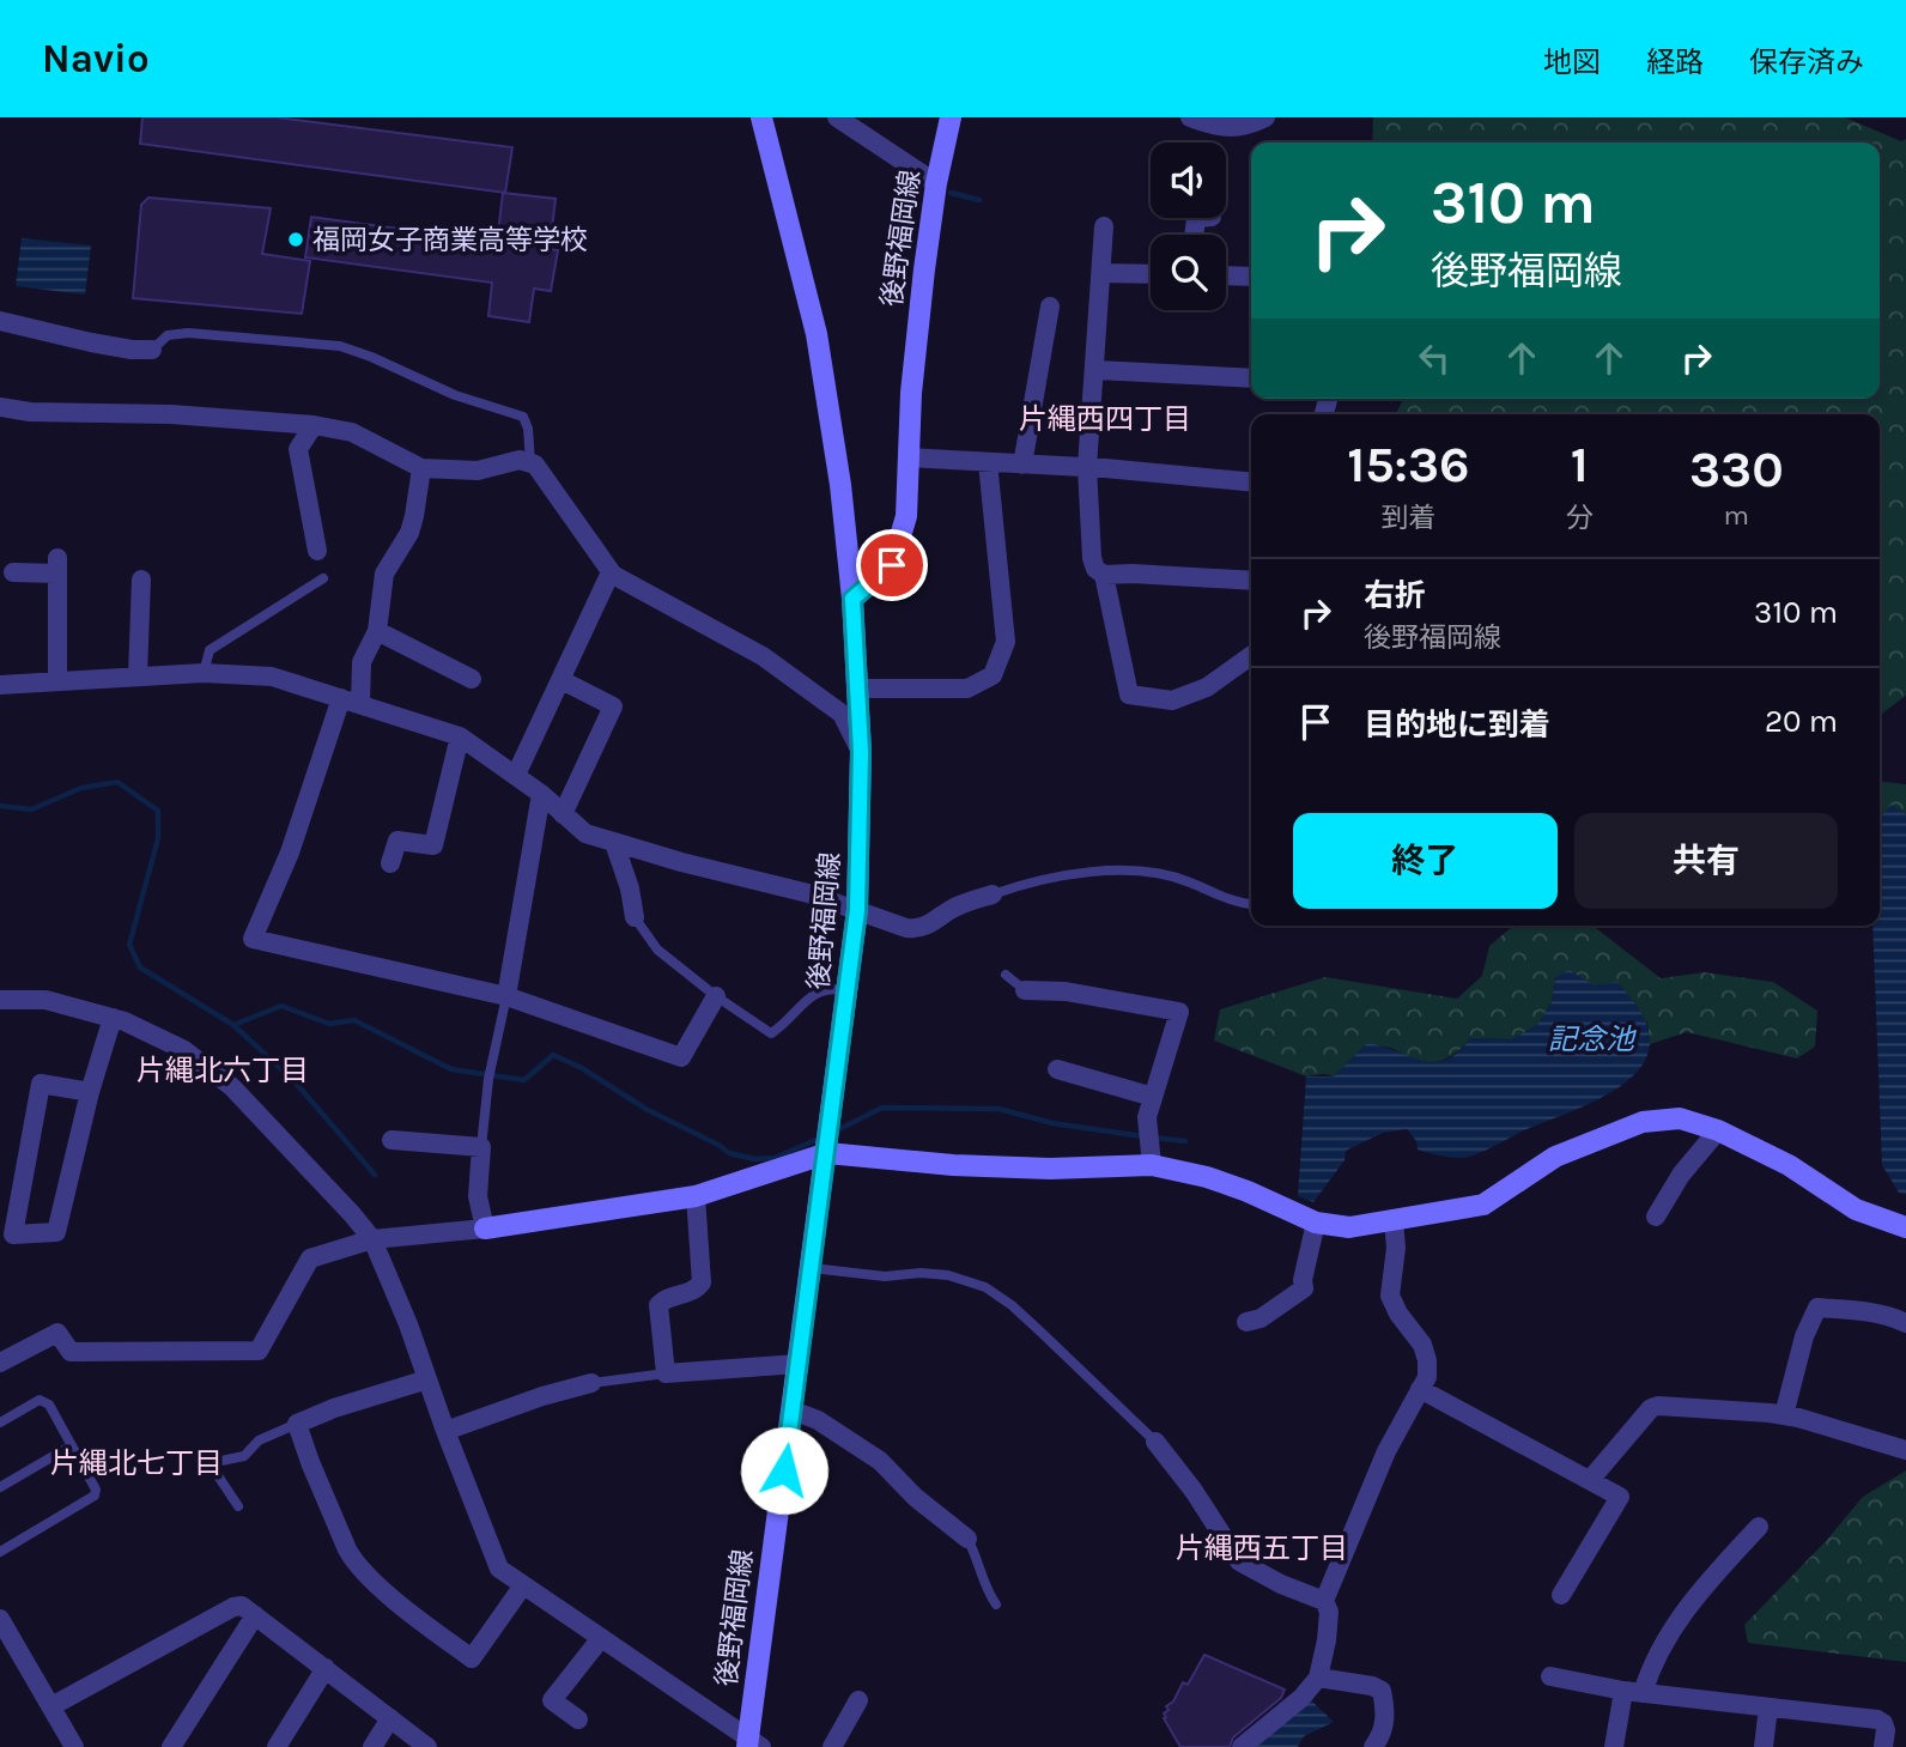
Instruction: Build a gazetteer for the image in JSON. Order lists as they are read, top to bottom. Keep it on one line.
{"streets":{"street":["後野福岡線"]},"districts":["片縄西四丁目","片縄北六丁目","片縄北七丁目","片縄西五丁目"],"water":["記念池"],"places":["福岡女子商業高等学校"],"page":{"header":"Navio","nav":["地図","経路","保存済み"],"turn":["310 m","後野福岡線"],"eta":["15:36","到着","1","分","330","m"],"list":[{"name":"右折","note":"後野福岡線","value":"310 m"},{"name":"目的地に到着","value":"20 m"}],"buttons":["終了","共有"]}}
